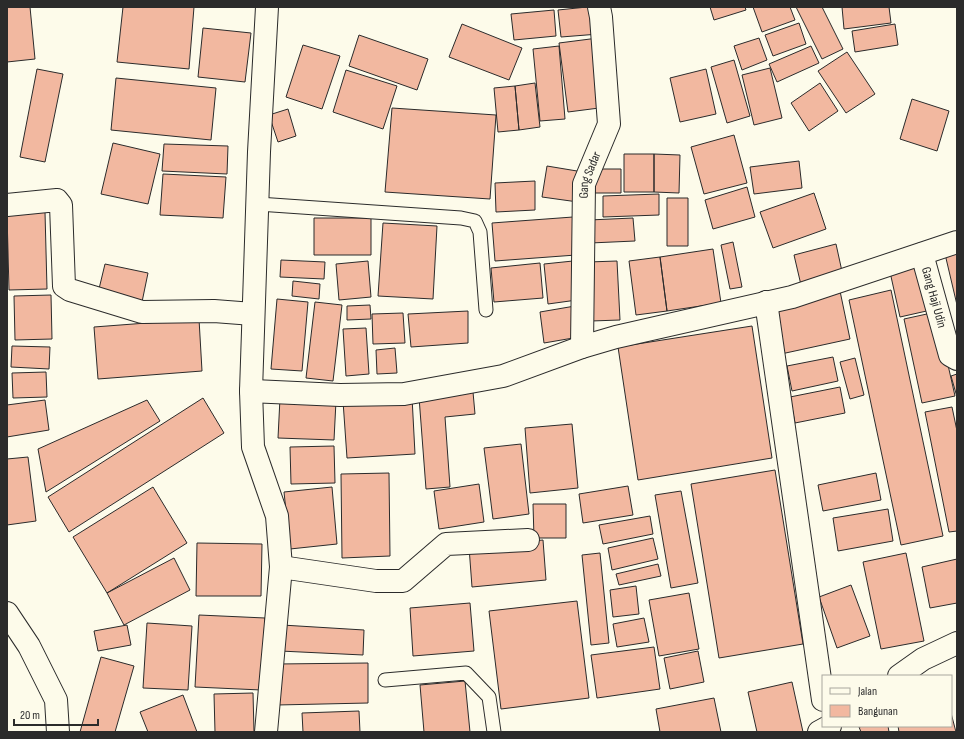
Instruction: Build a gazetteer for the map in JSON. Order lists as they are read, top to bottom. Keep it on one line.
{"streets":{"street":["Gang Sadar","Gang Haji Udin"]},"legend":["Jalan","Bangunan"],"scale_bar":"20 m"}
